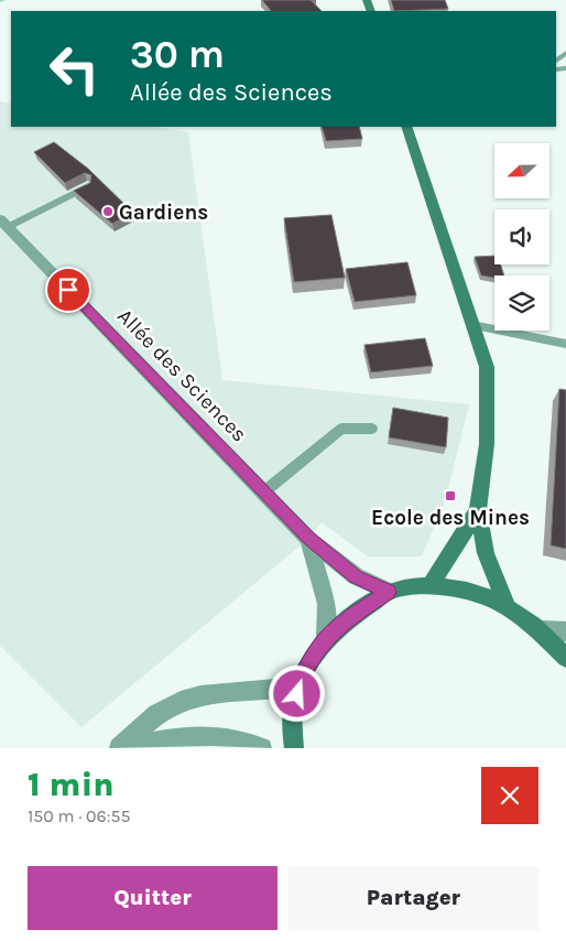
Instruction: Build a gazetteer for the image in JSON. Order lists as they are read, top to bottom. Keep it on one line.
{"streets":{"street":["Allée des Sciences"]},"places":{"other":["Gardiens"],"transit":["Ecole des Mines"]},"north":"left","page":{"turn":["30 m","Allée des Sciences"],"heading":["1 min","150 m · 06:55"],"buttons":["Quitter","Partager"]}}
